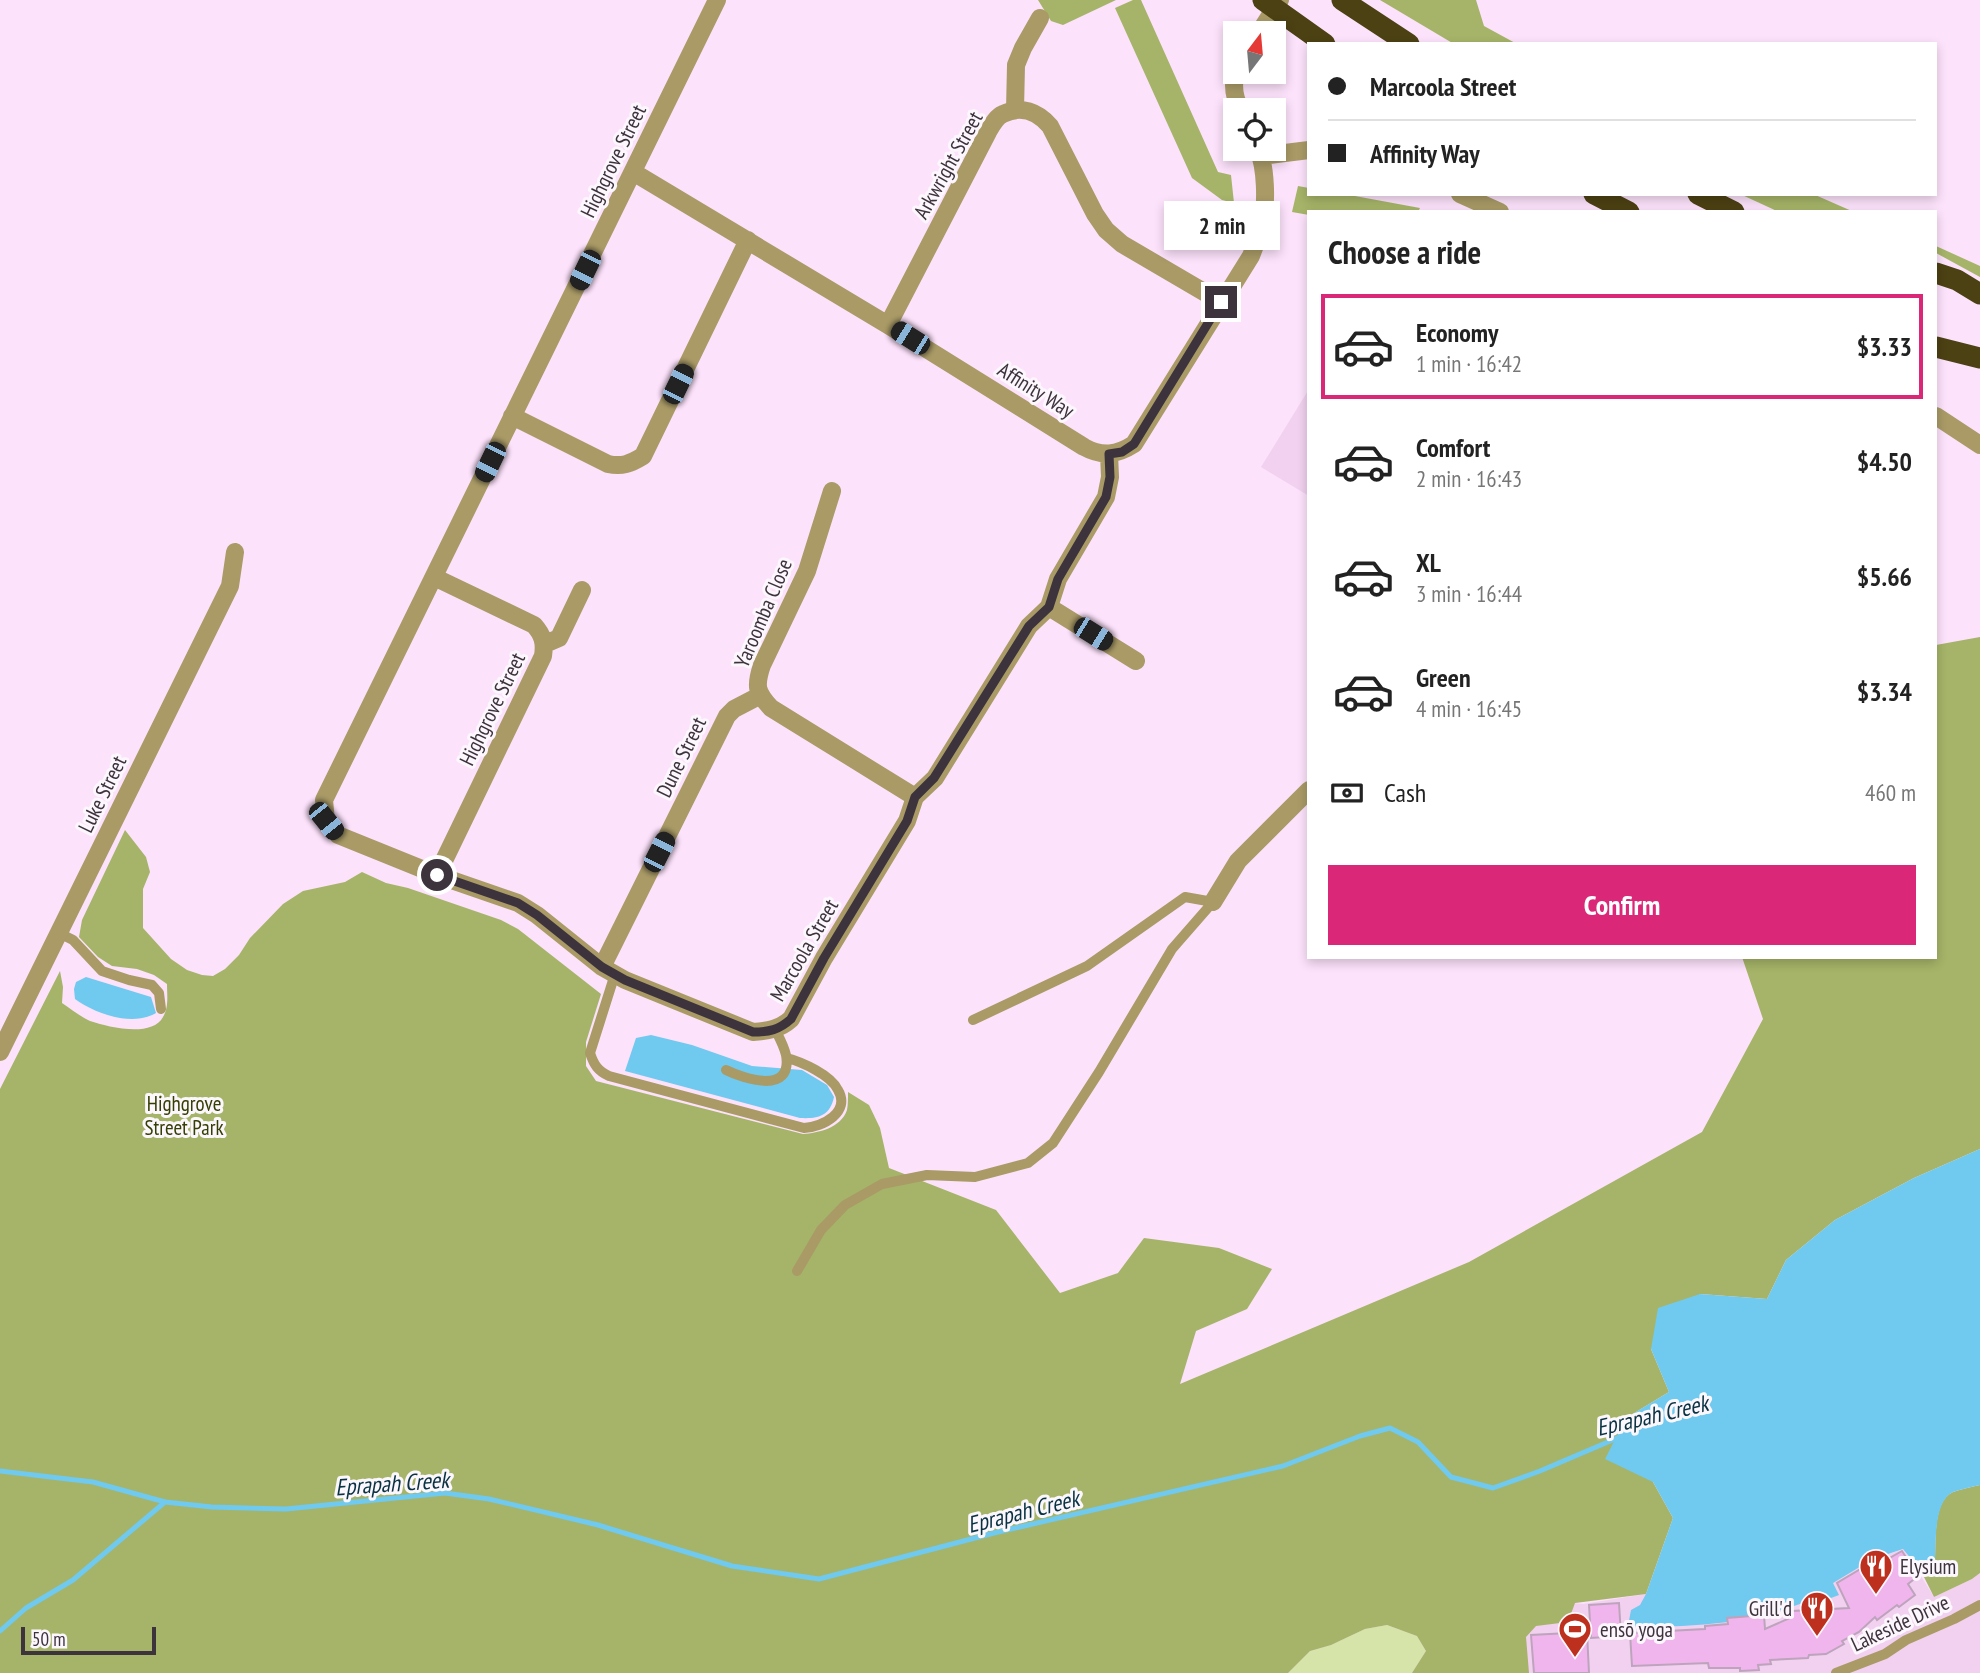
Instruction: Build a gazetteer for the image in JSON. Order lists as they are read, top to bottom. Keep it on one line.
{"streets":{"street":["Highgrove Street","Arkwright Street","Affinity Way","Yaroomba Close","Dune Street","Luke Street","Marcoola Street"],"lane":["Lakeside Drive"]},"crossings":[["Highgrove Street","Affinity Way"],["Highgrove Street","Marcoola Street"],["Arkwright Street","Affinity Way"],["Affinity Way","Marcoola Street"],["Yaroomba Close","Dune Street"],["Yaroomba Close","Marcoola Street"],["Dune Street","Marcoola Street"]],"water":["Eprapah Creek"],"parks":["Highgrove Street Park"],"places":{"restaurant":["Elysium","Grill'd"],"sports":["ensō yoga"]},"scale_bar":"50 m","north":"top","page":{"banner":["Marcoola Street","Affinity Way"],"bubble":"2 min","heading":"Choose a ride","list":[{"name":"Economy","note":"1 min · 16:42","value":"$3.33"},{"name":"Comfort","note":"2 min · 16:43","value":"$4.50"},{"name":"XL","note":"3 min · 16:44","value":"$5.66"},{"name":"Green","note":"4 min · 16:45","value":"$3.34"}],"pay":["Cash","460 m"],"buttons":"Confirm","scale":"50 m"}}
